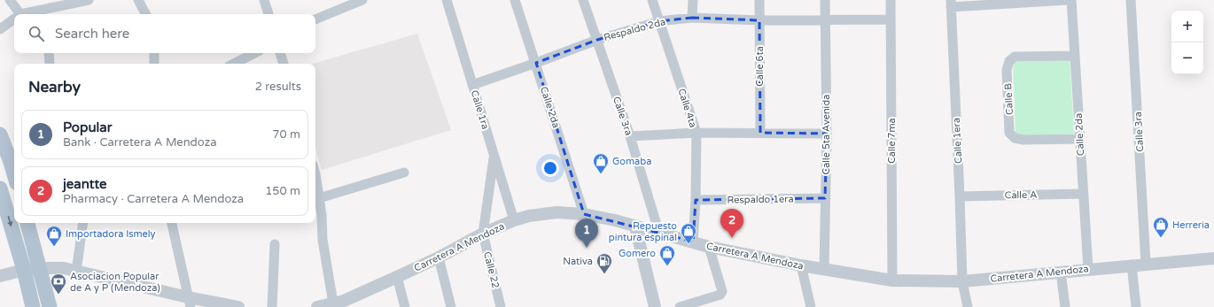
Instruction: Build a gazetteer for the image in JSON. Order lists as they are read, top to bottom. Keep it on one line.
{"streets":{"street":["Respaldo 2da","Calle 6ta","Calle B","Calle 2da","Calle 4ta","Calle 1ra","Calle 3ra","Calle 5ta Avenida","Calle 7ma","Calle 1era","Calle A","Respaldo 1era","Carretera A Mendoza","Calle 22"]},"crossings":[["Respaldo 2da","Calle 6ta"],["Respaldo 2da","Calle 2da"],["Respaldo 2da","Calle 4ta"],["Respaldo 2da","Calle 1ra"],["Respaldo 2da","Calle 3ra"],["Respaldo 2da","Calle 5ta Avenida"],["Respaldo 2da","Calle 7ma"],["Calle B","Calle 2da"],["Calle 2da","Calle A"],["Calle 2da","Carretera A Mendoza"],["Calle 4ta","Respaldo 1era"],["Calle 4ta","Carretera A Mendoza"],["Calle 1ra","Carretera A Mendoza"],["Calle 3ra","Carretera A Mendoza"],["Calle 5ta Avenida","Respaldo 1era"],["Calle 5ta Avenida","Carretera A Mendoza"],["Calle 7ma","Carretera A Mendoza"],["Calle 1era","Calle A"],["Calle 1era","Carretera A Mendoza"],["Carretera A Mendoza","Calle 22"]],"places":{"shop":["Gomaba","Herreria","Repuesto pintura espinal","Importadora Ismely","Gomero"],"fuel station":["Nativa"],"bank":["Asociacion Popular de A y P (Mendoza)"]},"page":{"map_buttons":["+","−"],"search":"Search here","heading":["Nearby","2 results"],"list":[{"mark":"1","name":"Popular","note":"Bank · Carretera A Mendoza","value":"70 m"},{"mark":"2","name":"jeantte","note":"Pharmacy · Carretera A Mendoza","value":"150 m"}],"pins":["2","1"]}}
